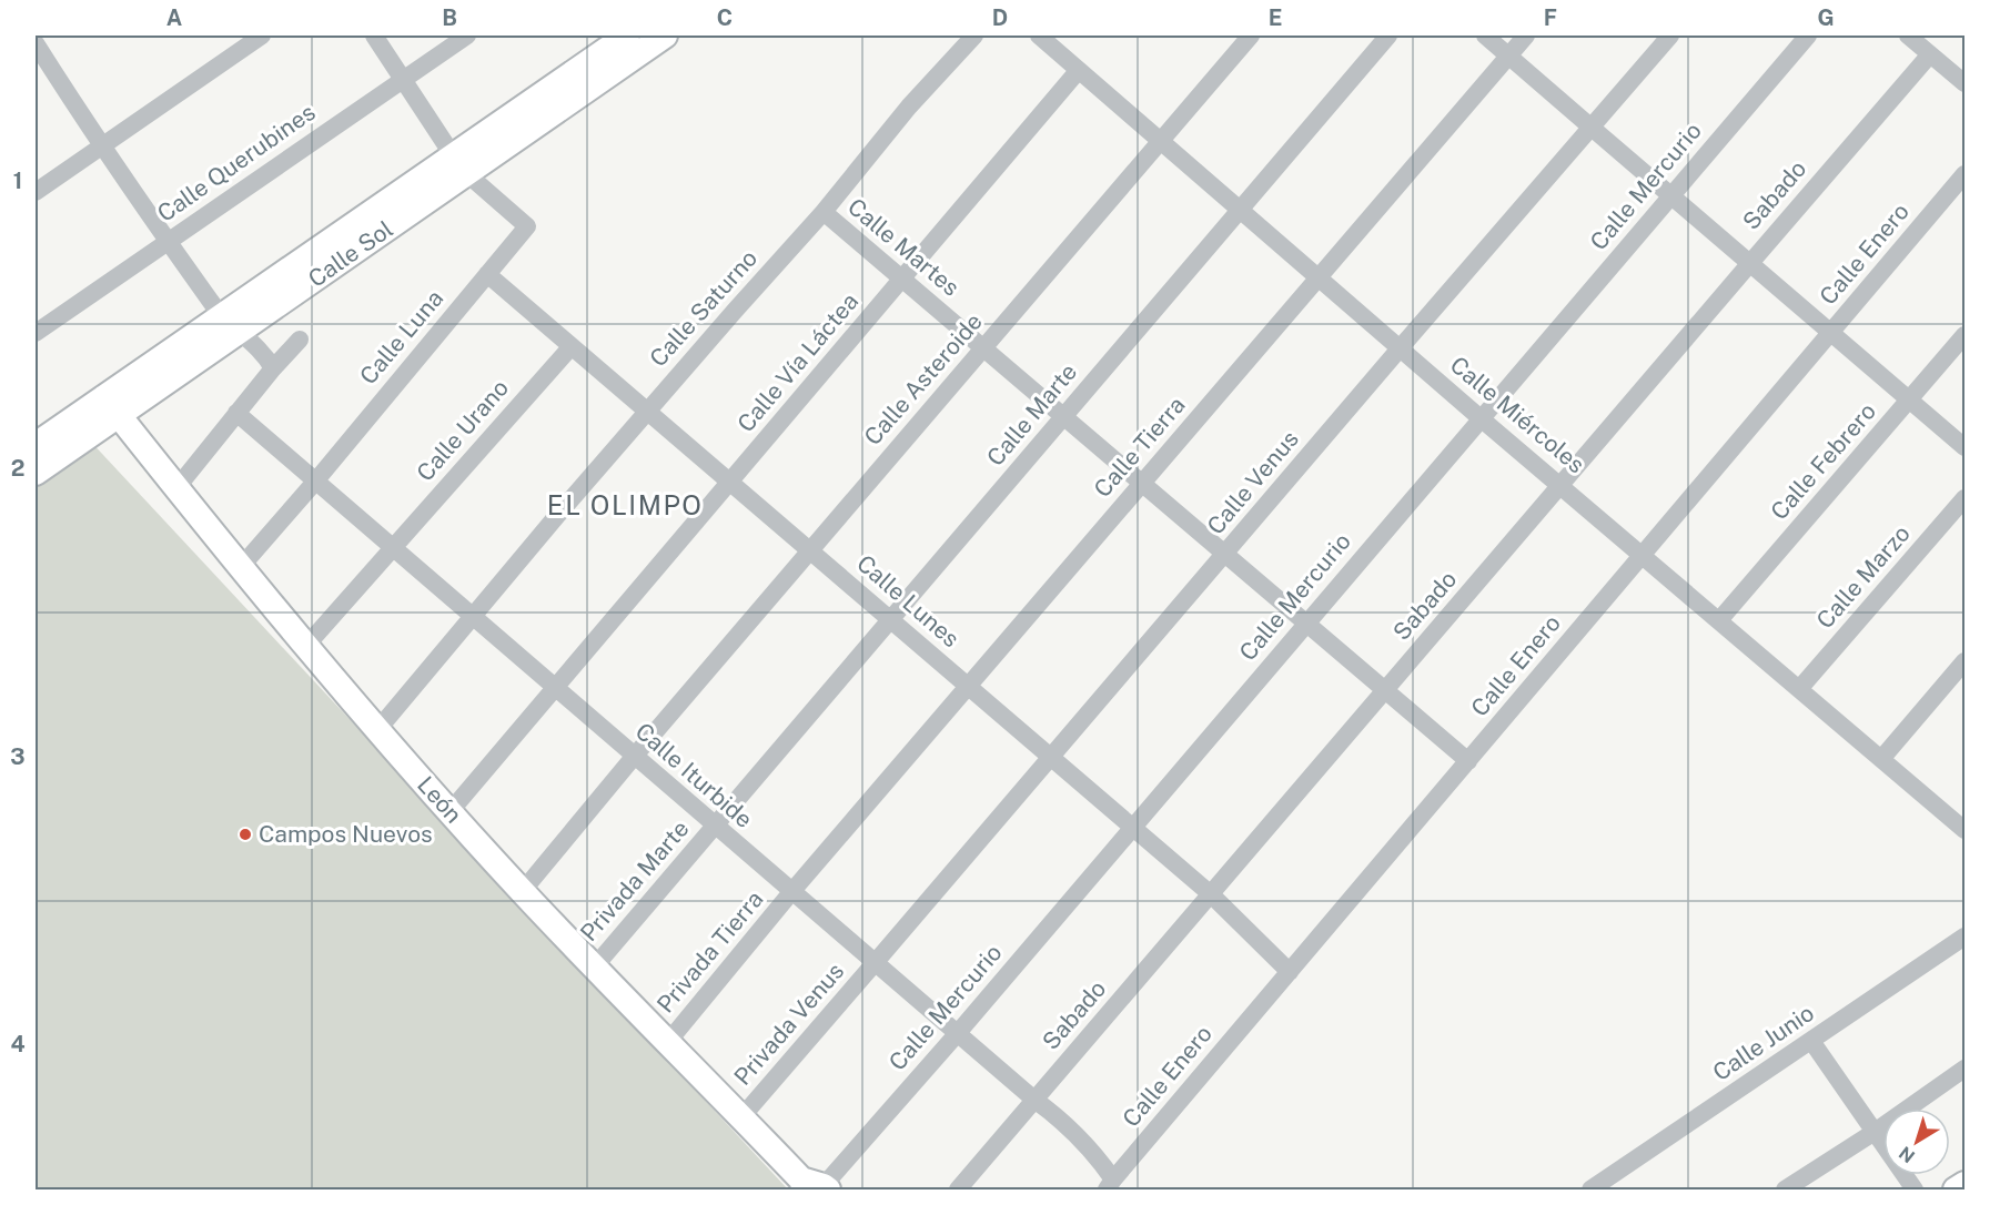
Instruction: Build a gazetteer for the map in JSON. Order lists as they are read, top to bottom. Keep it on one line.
{"streets":{"street":["Calle Querubines","Calle Mercurio","Sabado","Calle Martes","Calle Sol","Calle Enero","Calle Saturno","Calle Luna","Calle Vía Láctea","Calle Asteroide","Calle Marte","Calle Miércoles","Calle Urano","Calle Tierra","Calle Febrero","Calle Venus","Calle Marzo","Calle Lunes","Calle Iturbide","León","Privada Marte","Privada Tierra","Privada Venus","Calle Junio"]},"crossings":[["Calle Mercurio","Calle Martes"],["Calle Mercurio","Calle Miércoles"],["Calle Mercurio","Calle Lunes"],["Calle Mercurio","Calle Iturbide"],["Calle Mercurio","León"],["Sabado","Calle Martes"],["Sabado","Calle Miércoles"],["Sabado","Calle Lunes"],["Sabado","Calle Iturbide"],["Calle Martes","Calle Enero"],["Calle Martes","Calle Saturno"],["Calle Martes","Calle Vía Láctea"],["Calle Martes","Calle Asteroide"],["Calle Martes","Calle Marte"],["Calle Martes","Calle Tierra"],["Calle Martes","Calle Venus"],["Calle Sol","Calle Luna"],["Calle Sol","León"],["Calle Enero","Calle Miércoles"],["Calle Enero","Calle Lunes"],["Calle Enero","Calle Iturbide"],["Calle Saturno","Calle Lunes"],["Calle Saturno","Calle Iturbide"],["Calle Saturno","León"],["Calle Luna","Calle Lunes"],["Calle Luna","Calle Iturbide"],["Calle Luna","León"],["Calle Vía Láctea","Calle Miércoles"],["Calle Vía Láctea","Calle Lunes"],["Calle Vía Láctea","Calle Iturbide"],["Calle Vía Láctea","León"],["Calle Asteroide","Calle Miércoles"],["Calle Asteroide","Calle Lunes"],["Calle Asteroide","Calle Iturbide"],["Calle Asteroide","León"],["Calle Marte","Calle Miércoles"],["Calle Marte","Calle Lunes"],["Calle Marte","Calle Iturbide"],["Calle Marte","Privada Marte"],["Calle Miércoles","Calle Tierra"],["Calle Miércoles","Calle Febrero"],["Calle Miércoles","Calle Venus"],["Calle Miércoles","Calle Marzo"],["Calle Urano","Calle Lunes"],["Calle Urano","Calle Iturbide"],["Calle Urano","León"],["Calle Tierra","Calle Lunes"],["Calle Tierra","Calle Iturbide"],["Calle Tierra","Privada Tierra"],["Calle Venus","Calle Lunes"],["Calle Venus","Calle Iturbide"],["Calle Venus","Privada Venus"],["Calle Iturbide","Privada Marte"],["Calle Iturbide","Privada Tierra"],["Calle Iturbide","Privada Venus"],["León","Privada Marte"],["León","Privada Tierra"],["León","Privada Venus"]],"districts":["EL OLIMPO"],"places":["Campos Nuevos"],"north":"bottom left","grid":{"columns":["A","B","C","D","E","F","G"],"rows":["1","2","3","4"]}}
